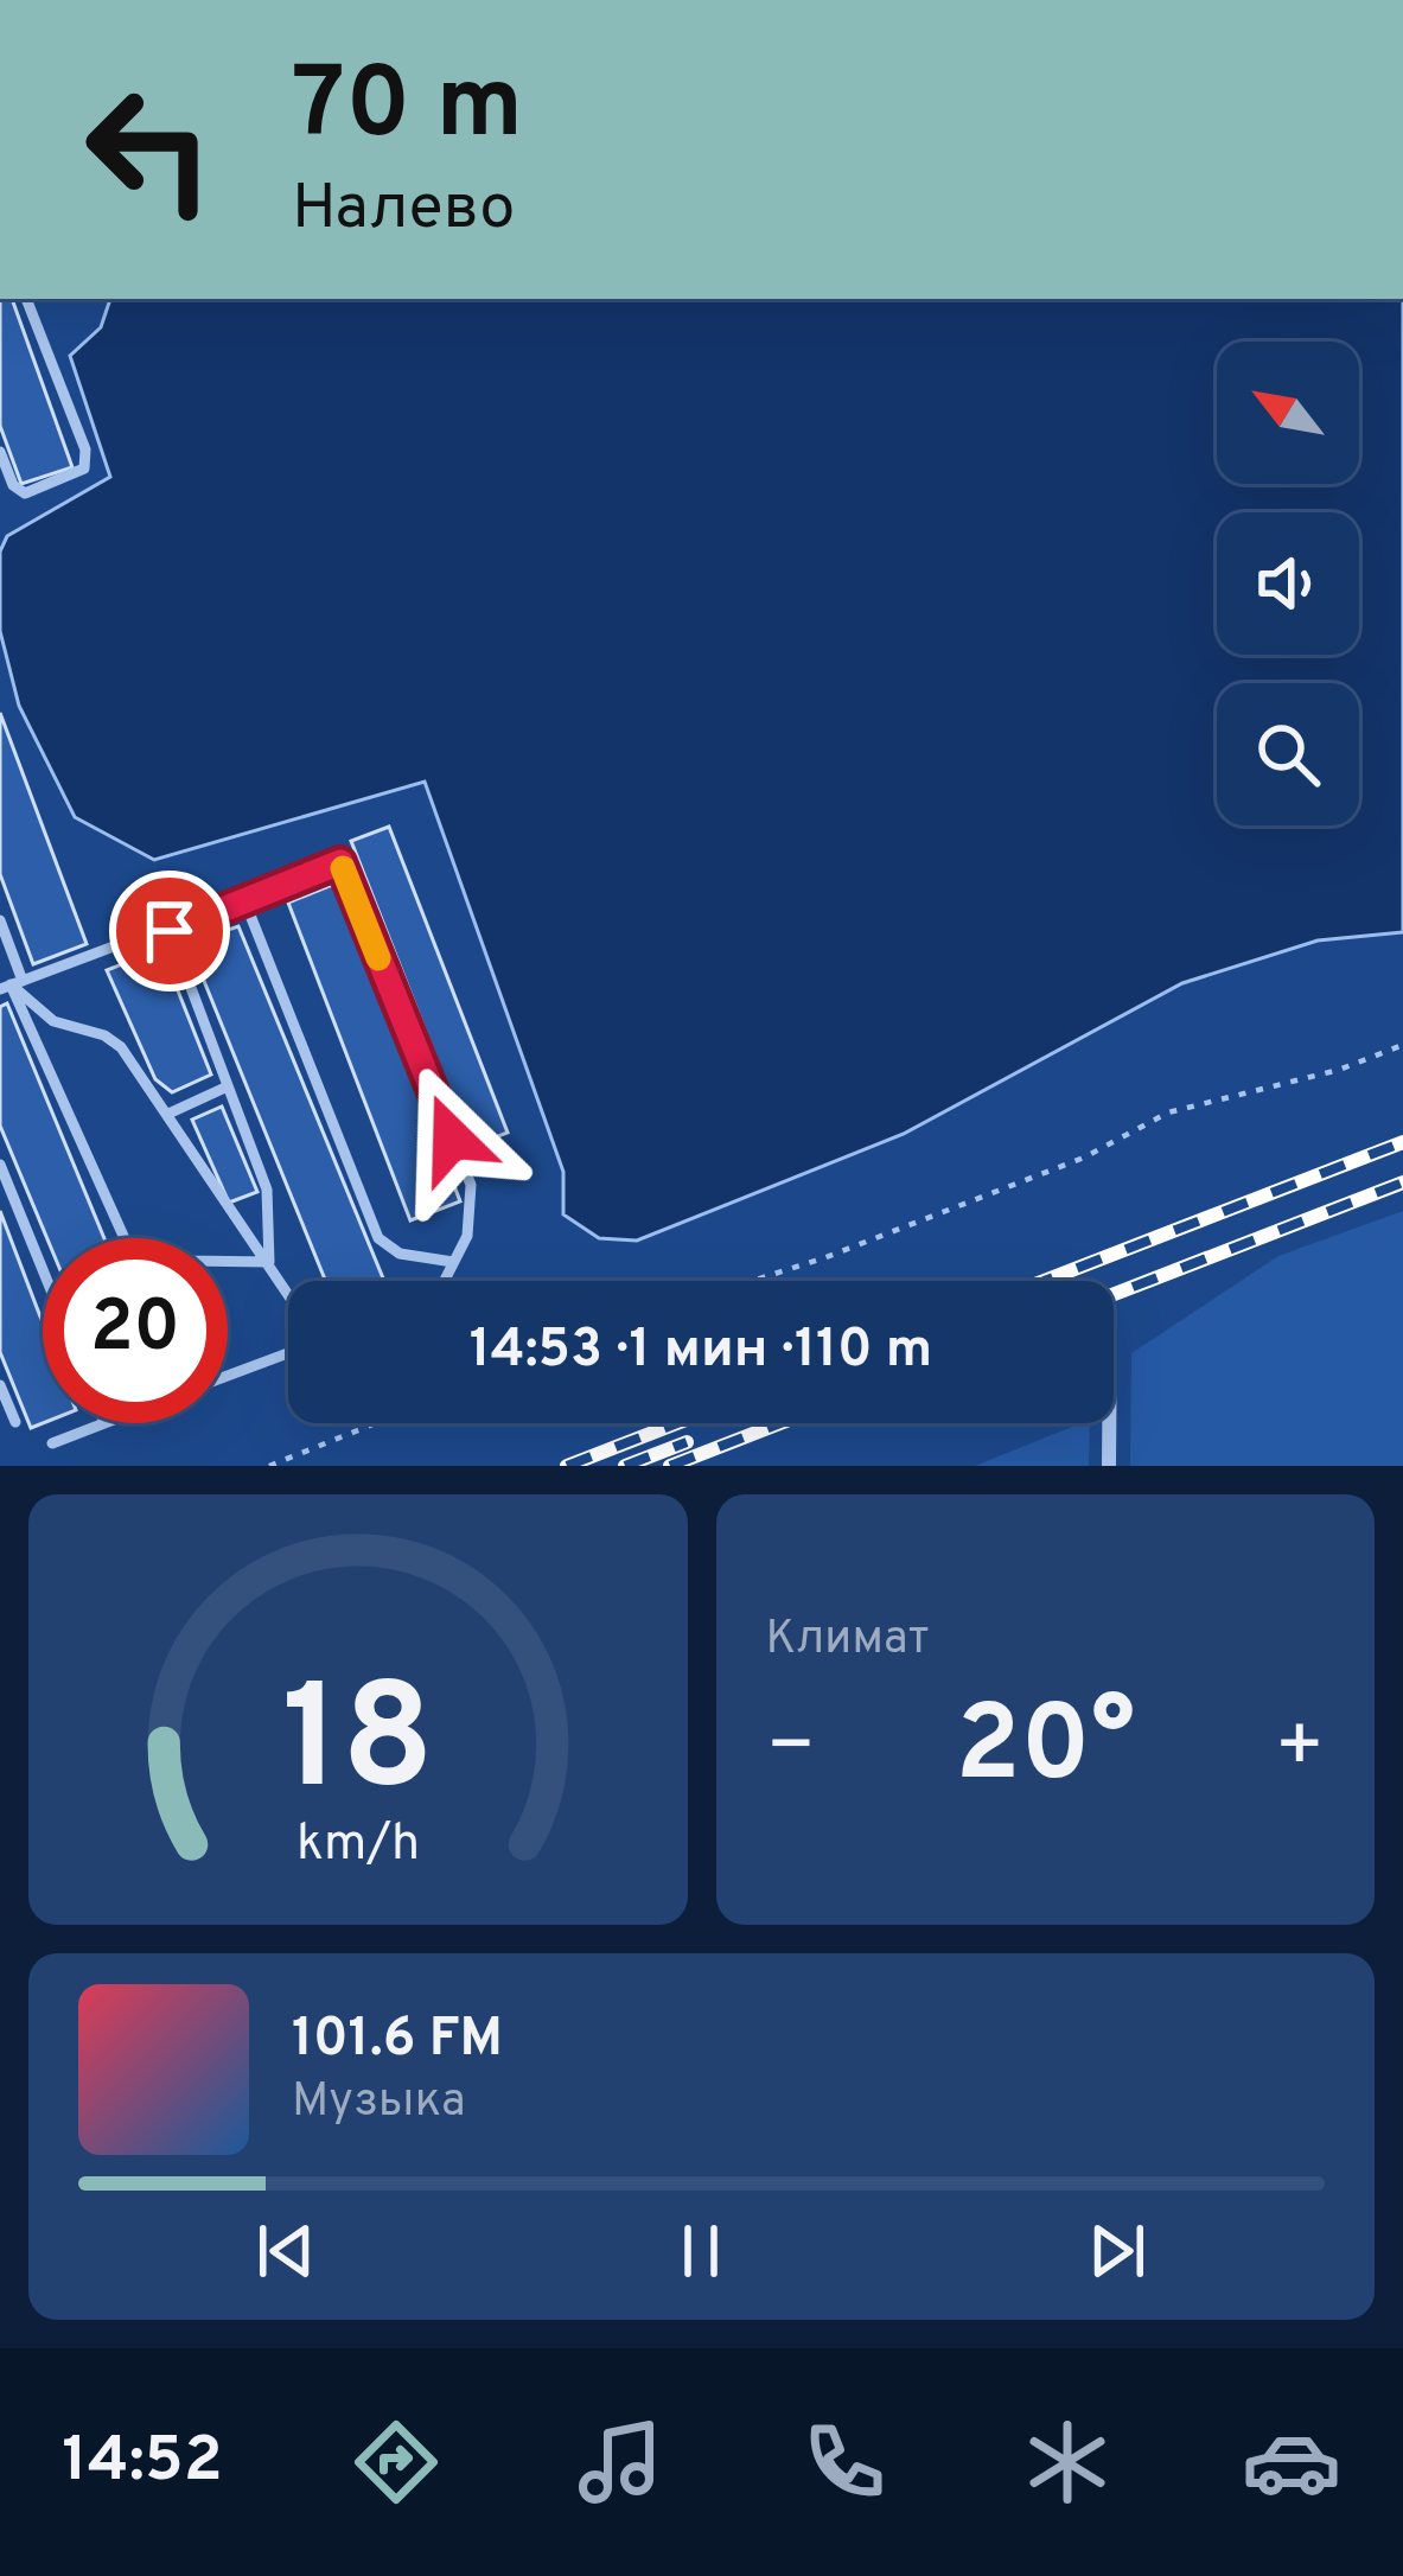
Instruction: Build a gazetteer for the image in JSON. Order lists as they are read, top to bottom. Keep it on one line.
{"north":"top left","page":{"turn":["70 m","Налево"],"limit":"20","trip":"14:53 · 1 мин · 110 m","tile":"Климат","heat":["−","20°","+"],"song":["101.6 FM","Музыка"],"tabs":"14:52","gauge":["18","km/h"]}}
